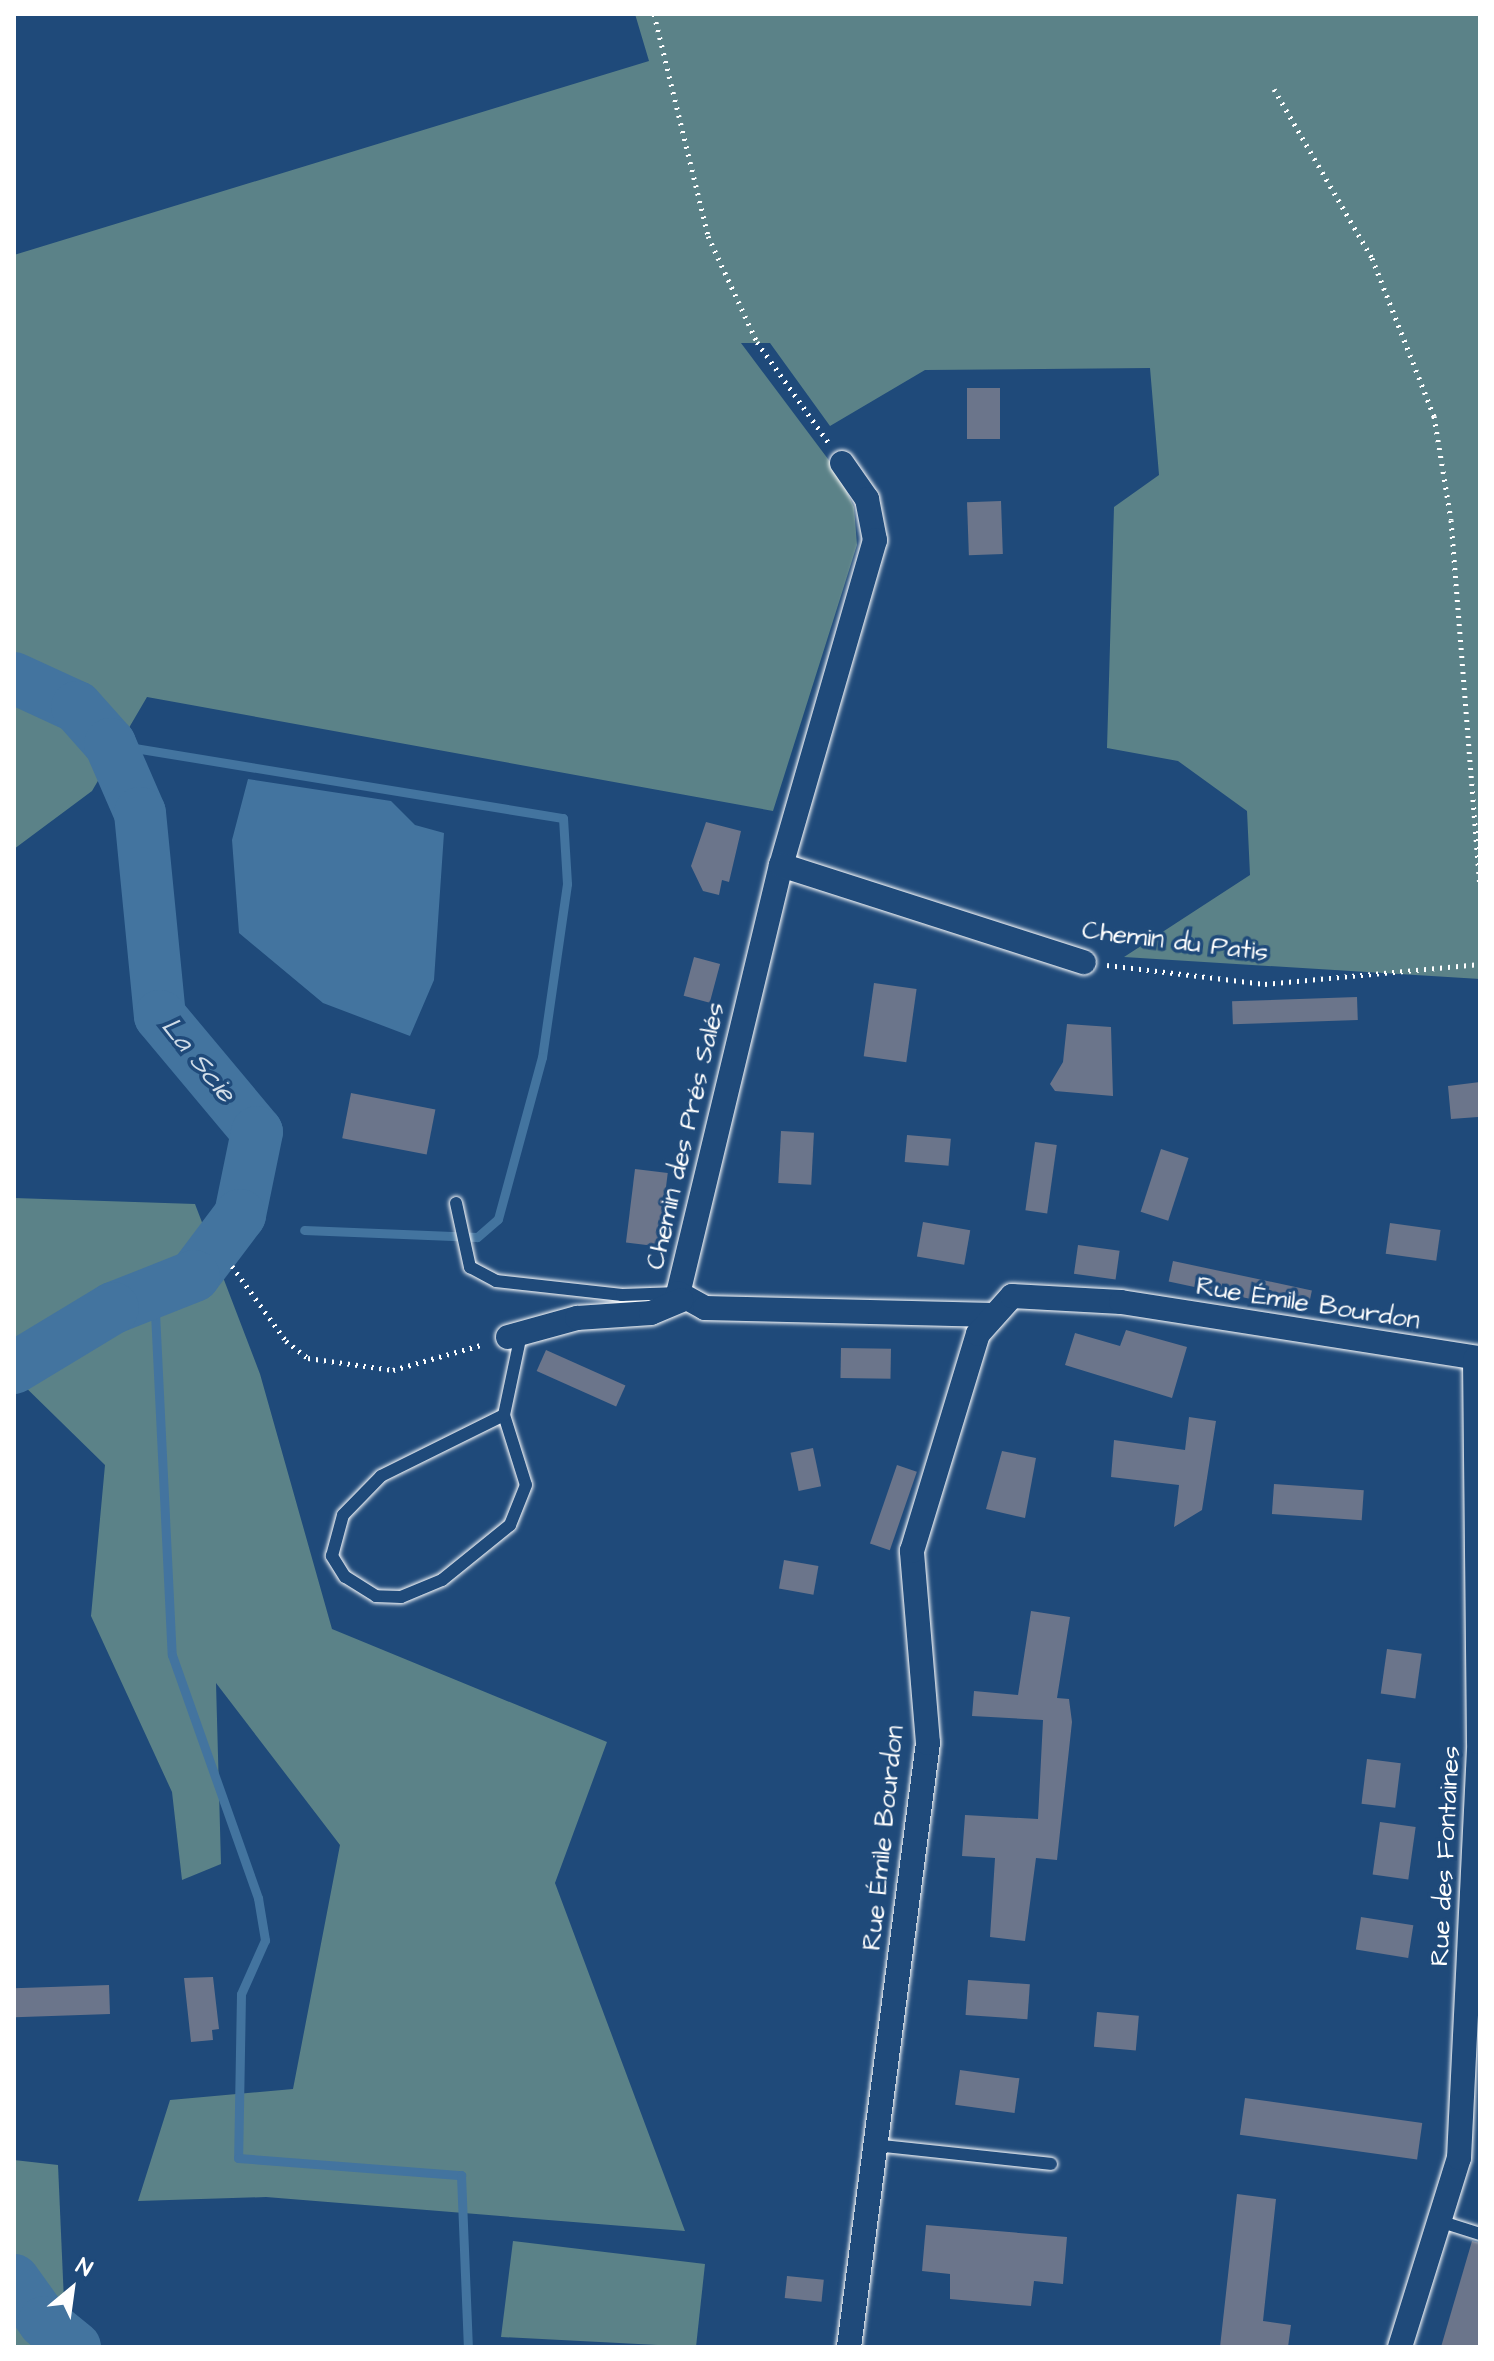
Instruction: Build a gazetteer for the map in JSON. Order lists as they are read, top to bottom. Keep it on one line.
{"streets":{"street":["Chemin du Patis","Chemin des Prés Salés","Rue Émile Bourdon","Rue des Fontaines"]},"crossings":[["Chemin du Patis","Chemin des Prés Salés"],["Chemin des Prés Salés","Rue Émile Bourdon"],["Rue Émile Bourdon","Rue des Fontaines"]],"water":["La Scie"],"north":"top right"}
